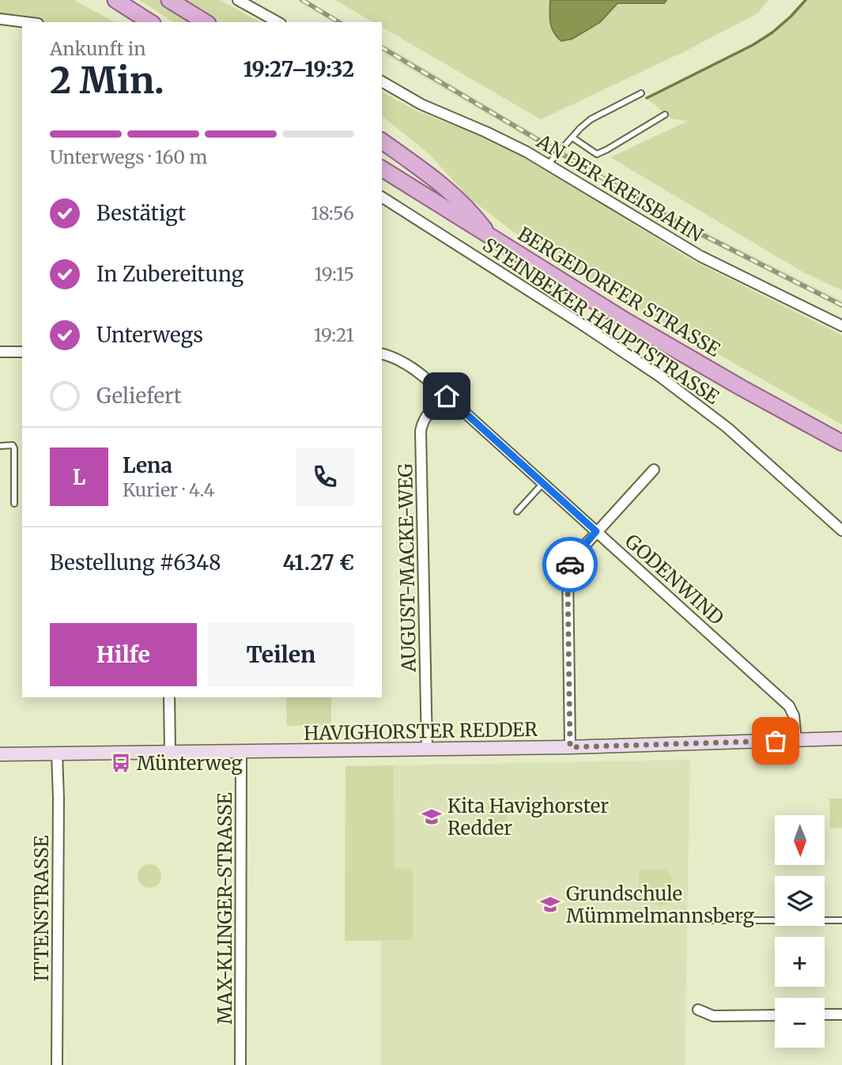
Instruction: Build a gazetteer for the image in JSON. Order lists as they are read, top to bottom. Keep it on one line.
{"streets":{"main road":["BERGEDORFER STRASSE"],"street":["AN DER KREISBAHN","STEINBEKER HAUPTSTRASSE","AUGUST-MACKE-WEG","GODENWIND","HAVIGHORSTER REDDER","ITTENSTRASSE","MAX-KLINGER-STRASSE"]},"crossings":[["AUGUST-MACKE-WEG","GODENWIND"],["AUGUST-MACKE-WEG","HAVIGHORSTER REDDER"],["GODENWIND","HAVIGHORSTER REDDER"],["HAVIGHORSTER REDDER","ITTENSTRASSE"],["HAVIGHORSTER REDDER","MAX-KLINGER-STRASSE"]],"places":{"bus stop":["Münterweg"],"school or university":["Kita Havighorster Redder","Grundschule Mümmelmannsberg"]},"north":"bottom","page":{"heading":["2 Min.","Ankunft in","19:27–19:32"],"panel":["Lena","Kurier · 4.4","Bestellung #6348","41.27 €"],"bar":"Unterwegs · 160 m","list":[["Bestätigt","18:56"],["In Zubereitung","19:15"],["Unterwegs","19:21"],"Geliefert"],"round":"L","buttons":["Hilfe","Teilen"],"map_buttons":["+","−"]}}
